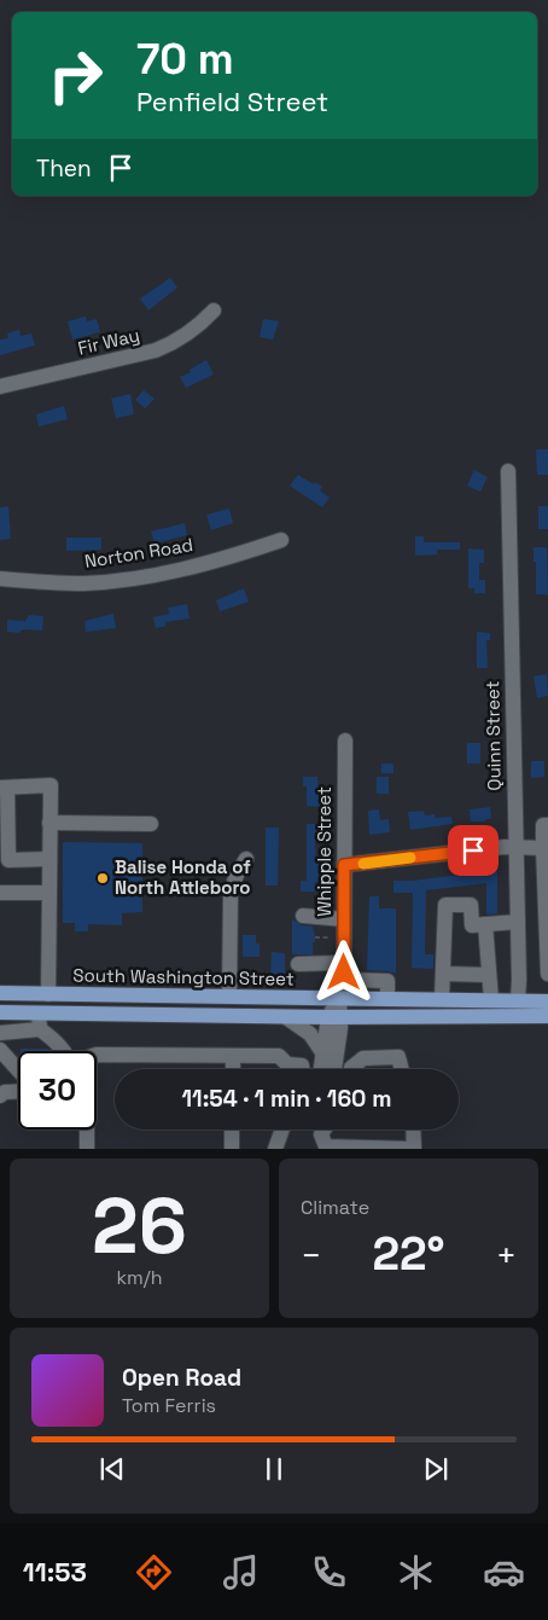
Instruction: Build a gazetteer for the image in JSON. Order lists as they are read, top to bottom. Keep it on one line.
{"streets":{"main road":["South Washington Street"],"street":["Fir Way","Norton Road","Quinn Street","Whipple Street"]},"crossings":[["Quinn Street","South Washington Street"],["Whipple Street","South Washington Street"]],"places":["Balise Honda of North Attleboro"],"page":{"turn":["70 m","Penfield Street"],"then":"Then","limit":"30","trip":"11:54 · 1 min · 160 m","tile":[["26","km/h"],"Climate"],"heat":["−","22°","+"],"song":["Open Road","Tom Ferris"],"tabs":"11:53"}}
